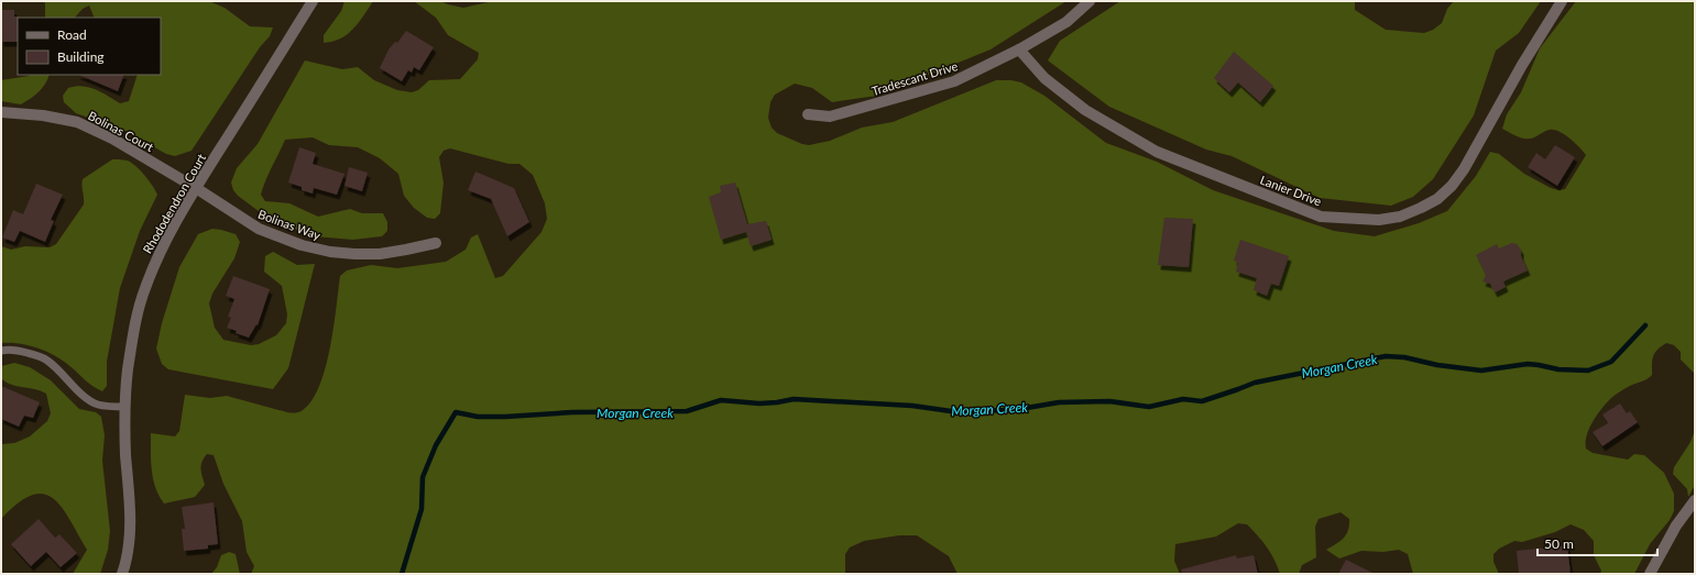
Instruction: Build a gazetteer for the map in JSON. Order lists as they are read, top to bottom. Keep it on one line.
{"streets":{"street":["Tradescant Drive","Bolinas Court","Lanier Drive","Rhododendron Court","Bolinas Way"]},"crossings":[["Tradescant Drive","Lanier Drive"],["Bolinas Court","Rhododendron Court"],["Bolinas Court","Bolinas Way"],["Rhododendron Court","Bolinas Way"]],"water":["Morgan Creek"],"legend":["Road","Building"],"scale_bar":"50 m"}
